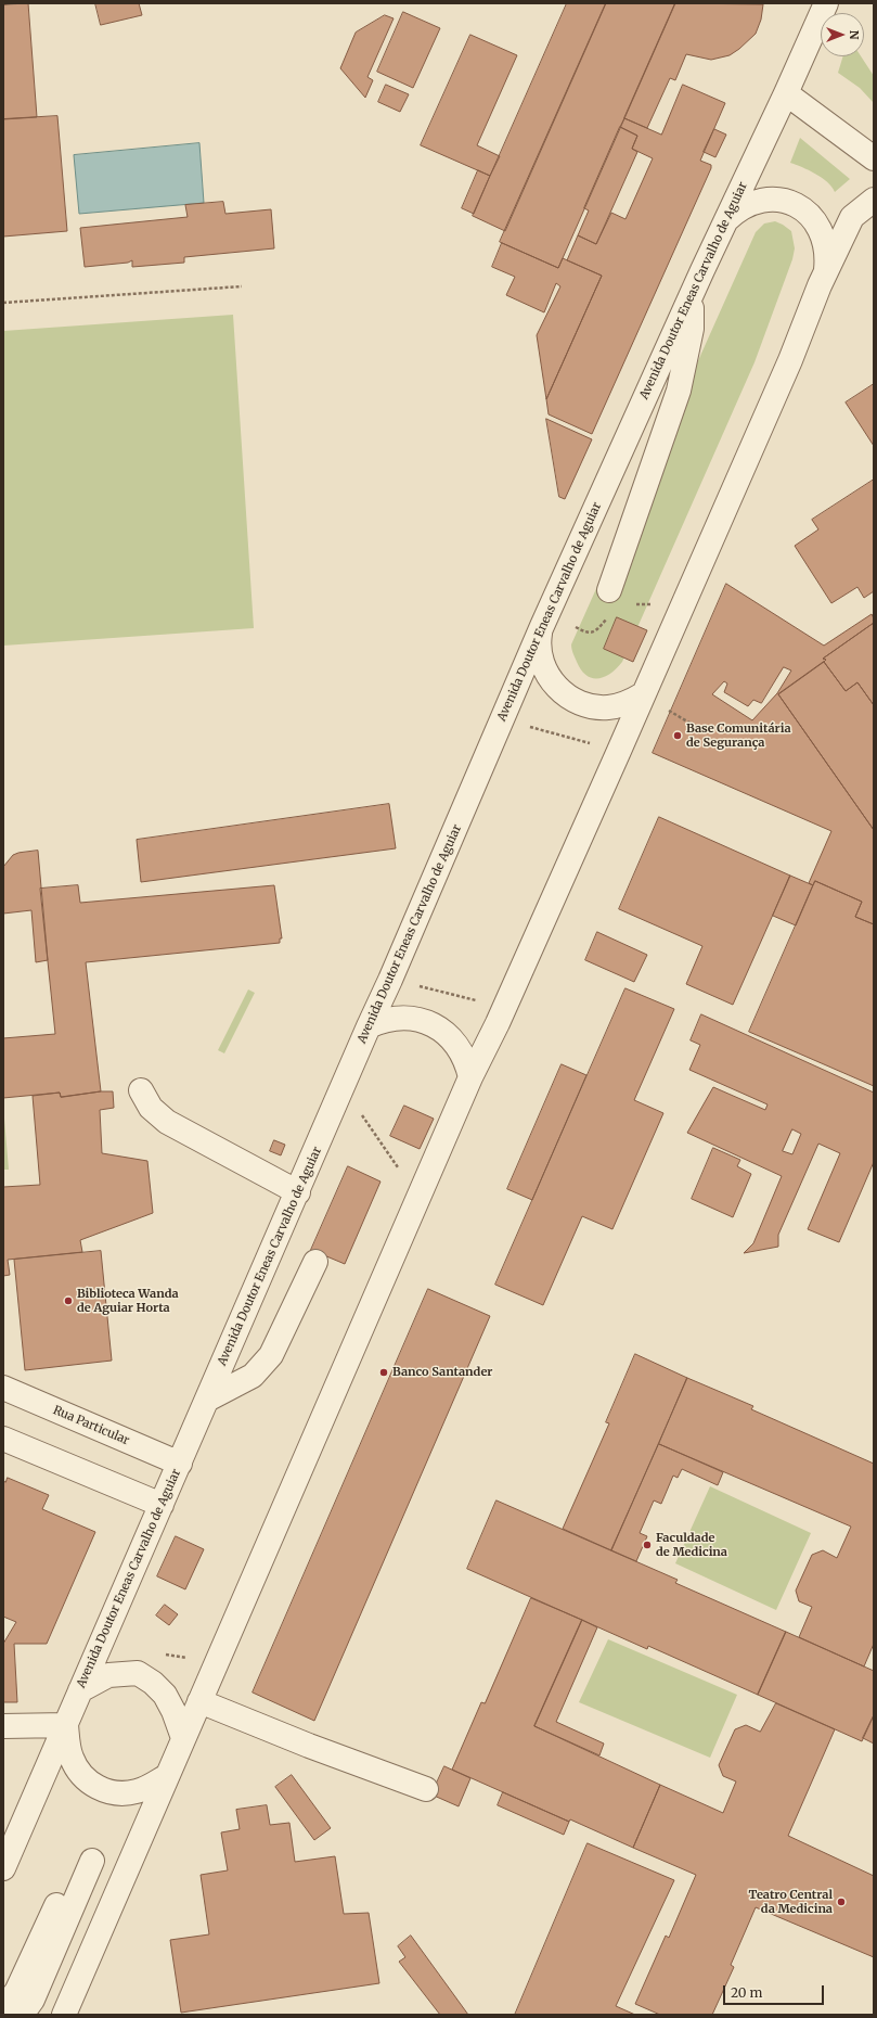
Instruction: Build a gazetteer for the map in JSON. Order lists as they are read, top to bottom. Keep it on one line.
{"streets":{"street":["Avenida Doutor Eneas Carvalho de Aguiar","Rua Particular"]},"crossings":[["Avenida Doutor Eneas Carvalho de Aguiar","Rua Particular"]],"places":["Base Comunitária de Segurança","Biblioteca Wanda de Aguiar Horta","Banco Santander","Faculdade de Medicina","Teatro Central da Medicina"],"scale_bar":"20 m","north":"right"}
